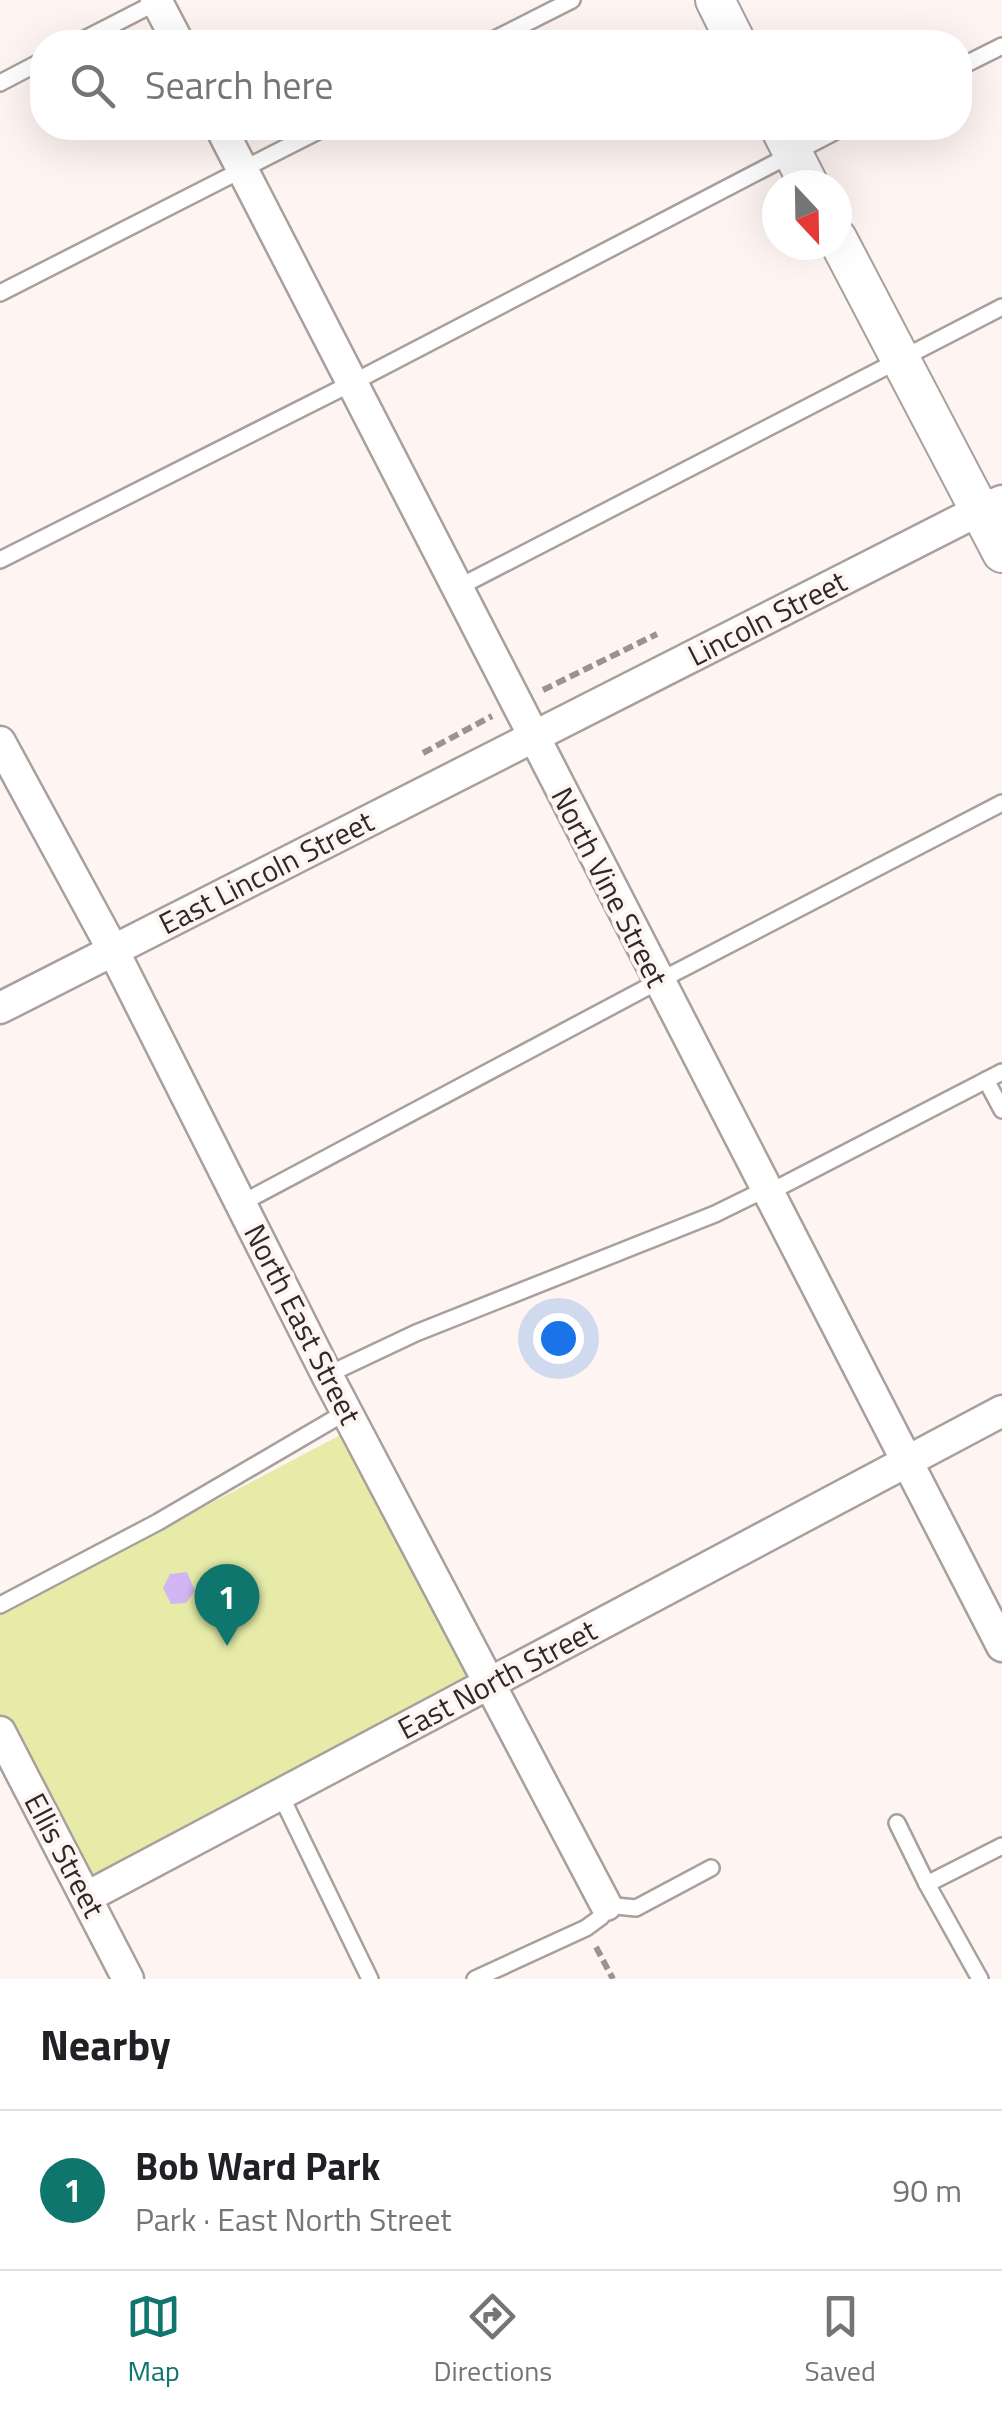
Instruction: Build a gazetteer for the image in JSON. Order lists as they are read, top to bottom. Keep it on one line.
{"streets":{"street":["Lincoln Street","East Lincoln Street","North Vine Street","North East Street","East North Street","Ellis Street"]},"crossings":[["Lincoln Street","East Lincoln Street"],["Lincoln Street","North Vine Street"],["East Lincoln Street","North Vine Street"],["East Lincoln Street","North East Street"],["North Vine Street","East North Street"],["North East Street","East North Street"],["East North Street","Ellis Street"]],"north":"bottom","page":{"search":"Search here","pins":"1","heading":"Nearby","list":[{"mark":"1","name":"Bob Ward Park","note":"Park · East North Street","value":"90 m"}],"nav":["Map","Directions","Saved"]}}
